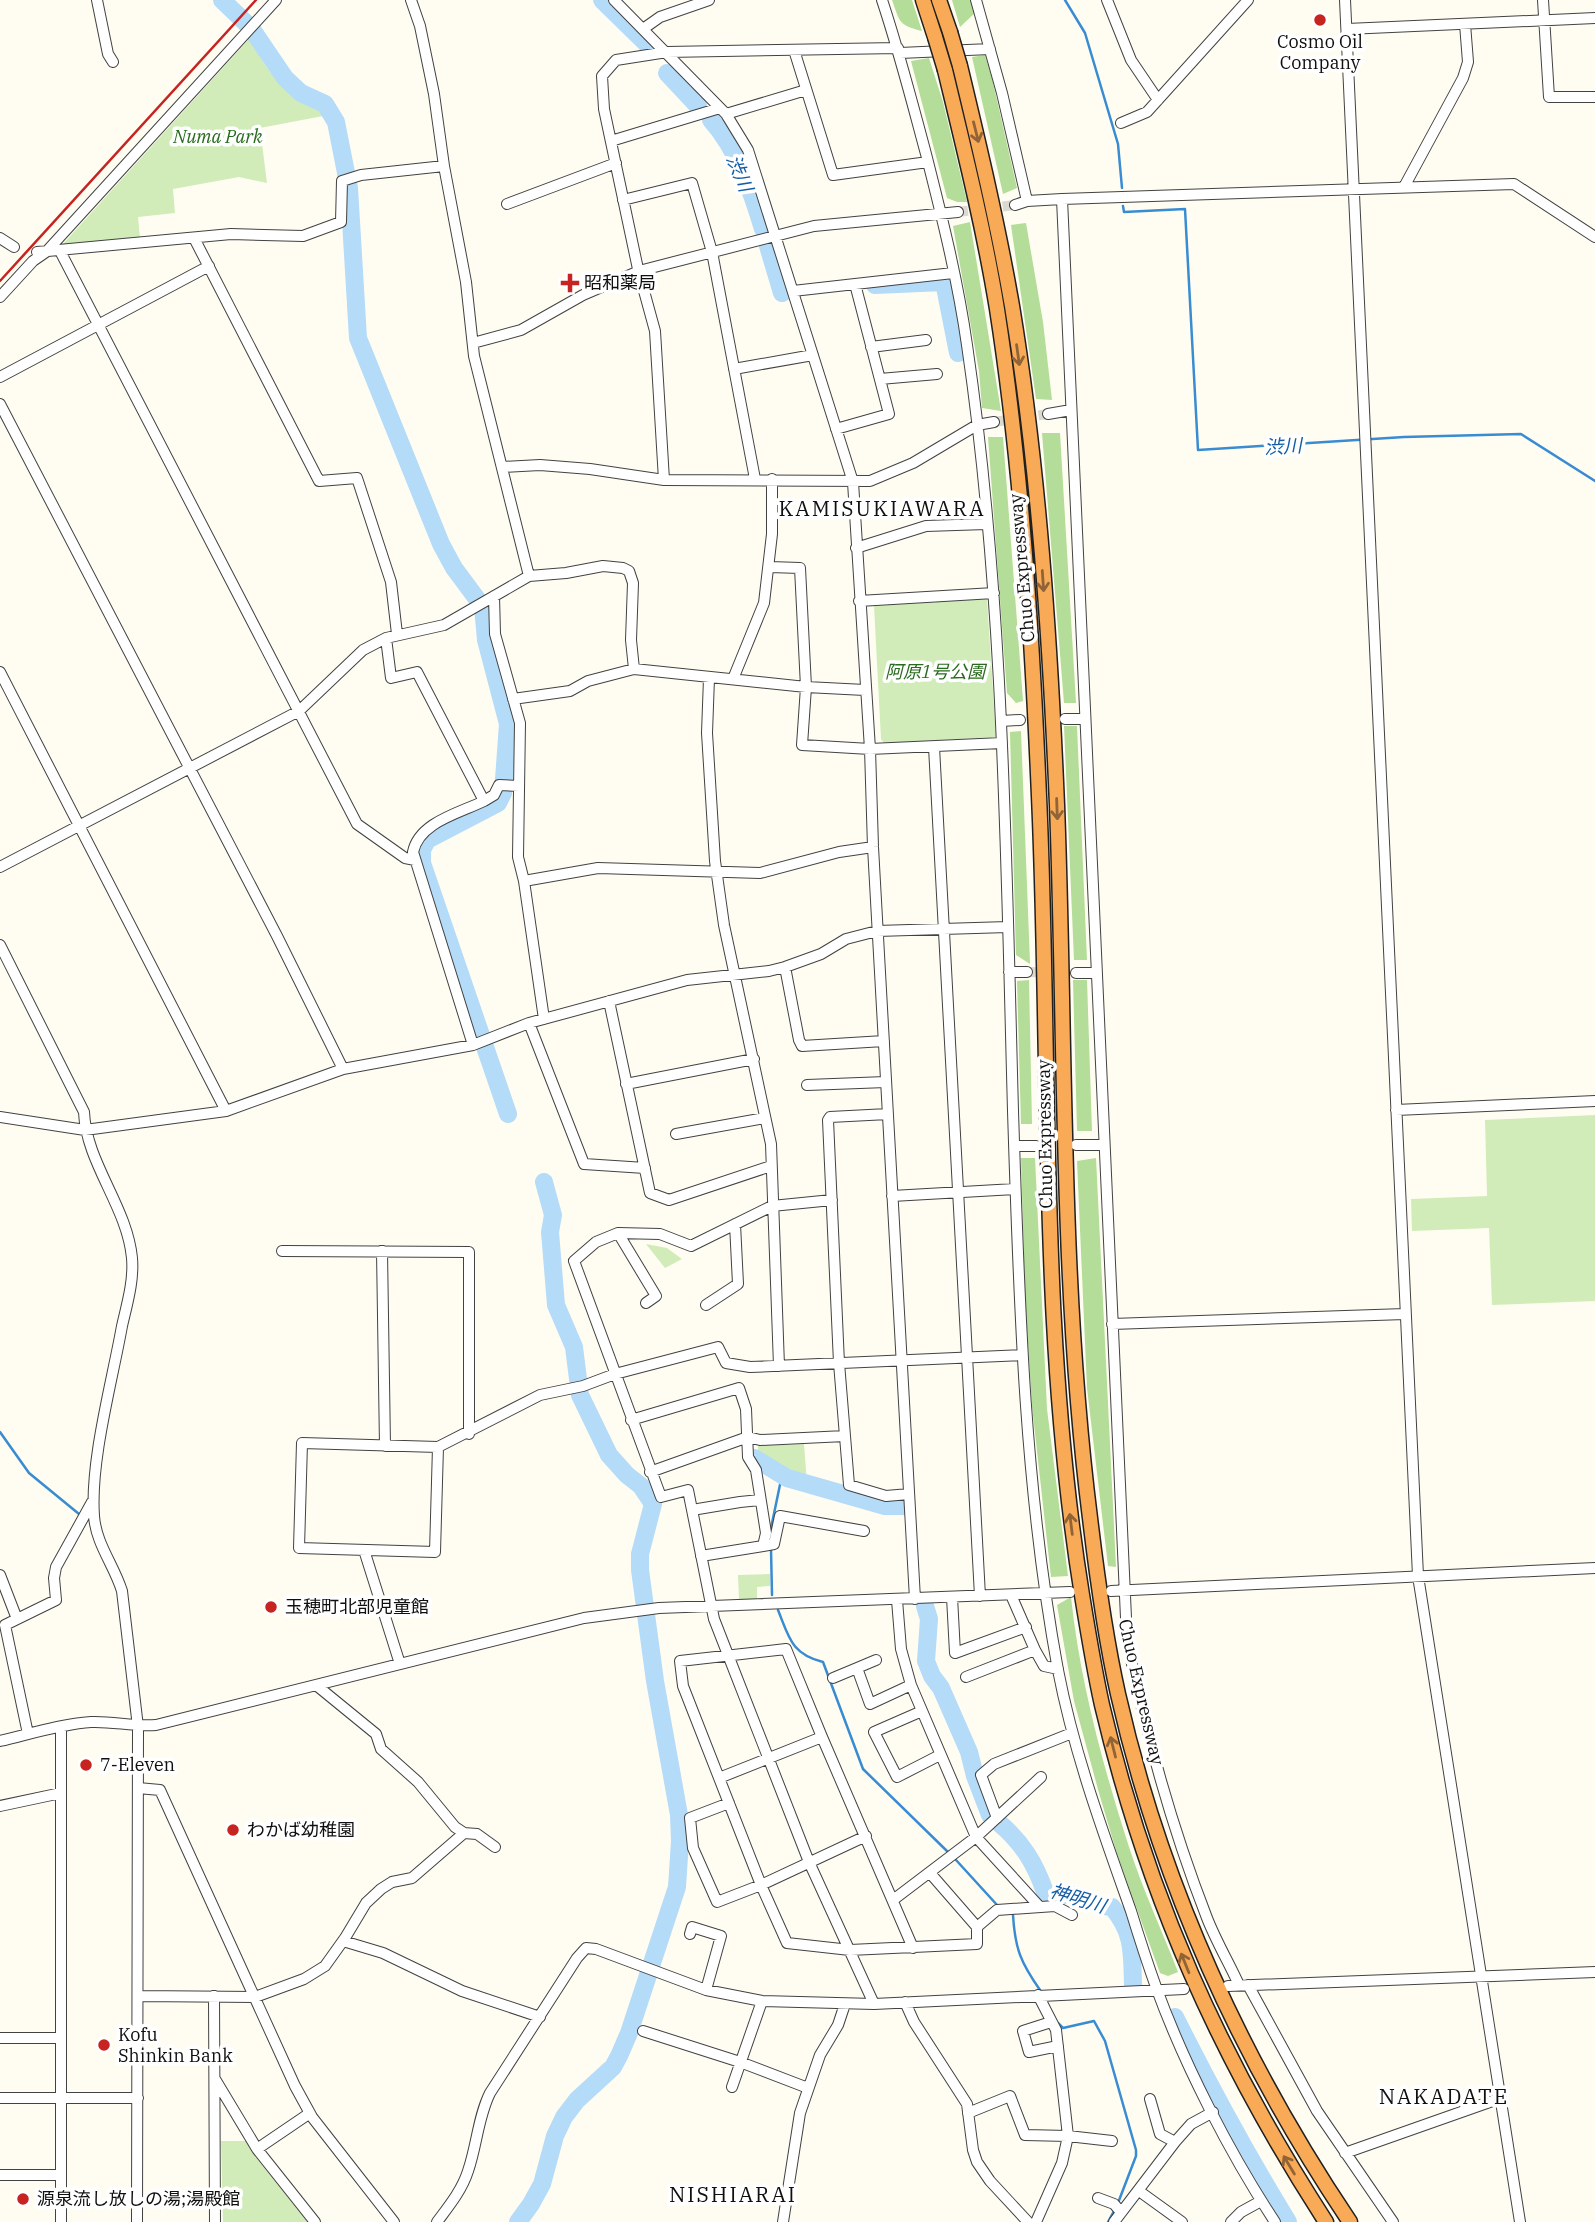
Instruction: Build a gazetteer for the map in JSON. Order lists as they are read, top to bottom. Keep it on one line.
{"streets":{"highway":["Chuo Expressway"]},"districts":["KAMISUKIAWARA","NAKADATE","NISHIARAI"],"water":["渋川","神明川"],"parks":["Numa Park","阿原1号公園"],"places":{"other":["Cosmo Oil Company","玉穂町北部児童館","7-Eleven","わかば幼稚園","Kofu Shinkin Bank","源泉流し放しの湯;湯殿館"],"health":["昭和薬局"]}}
